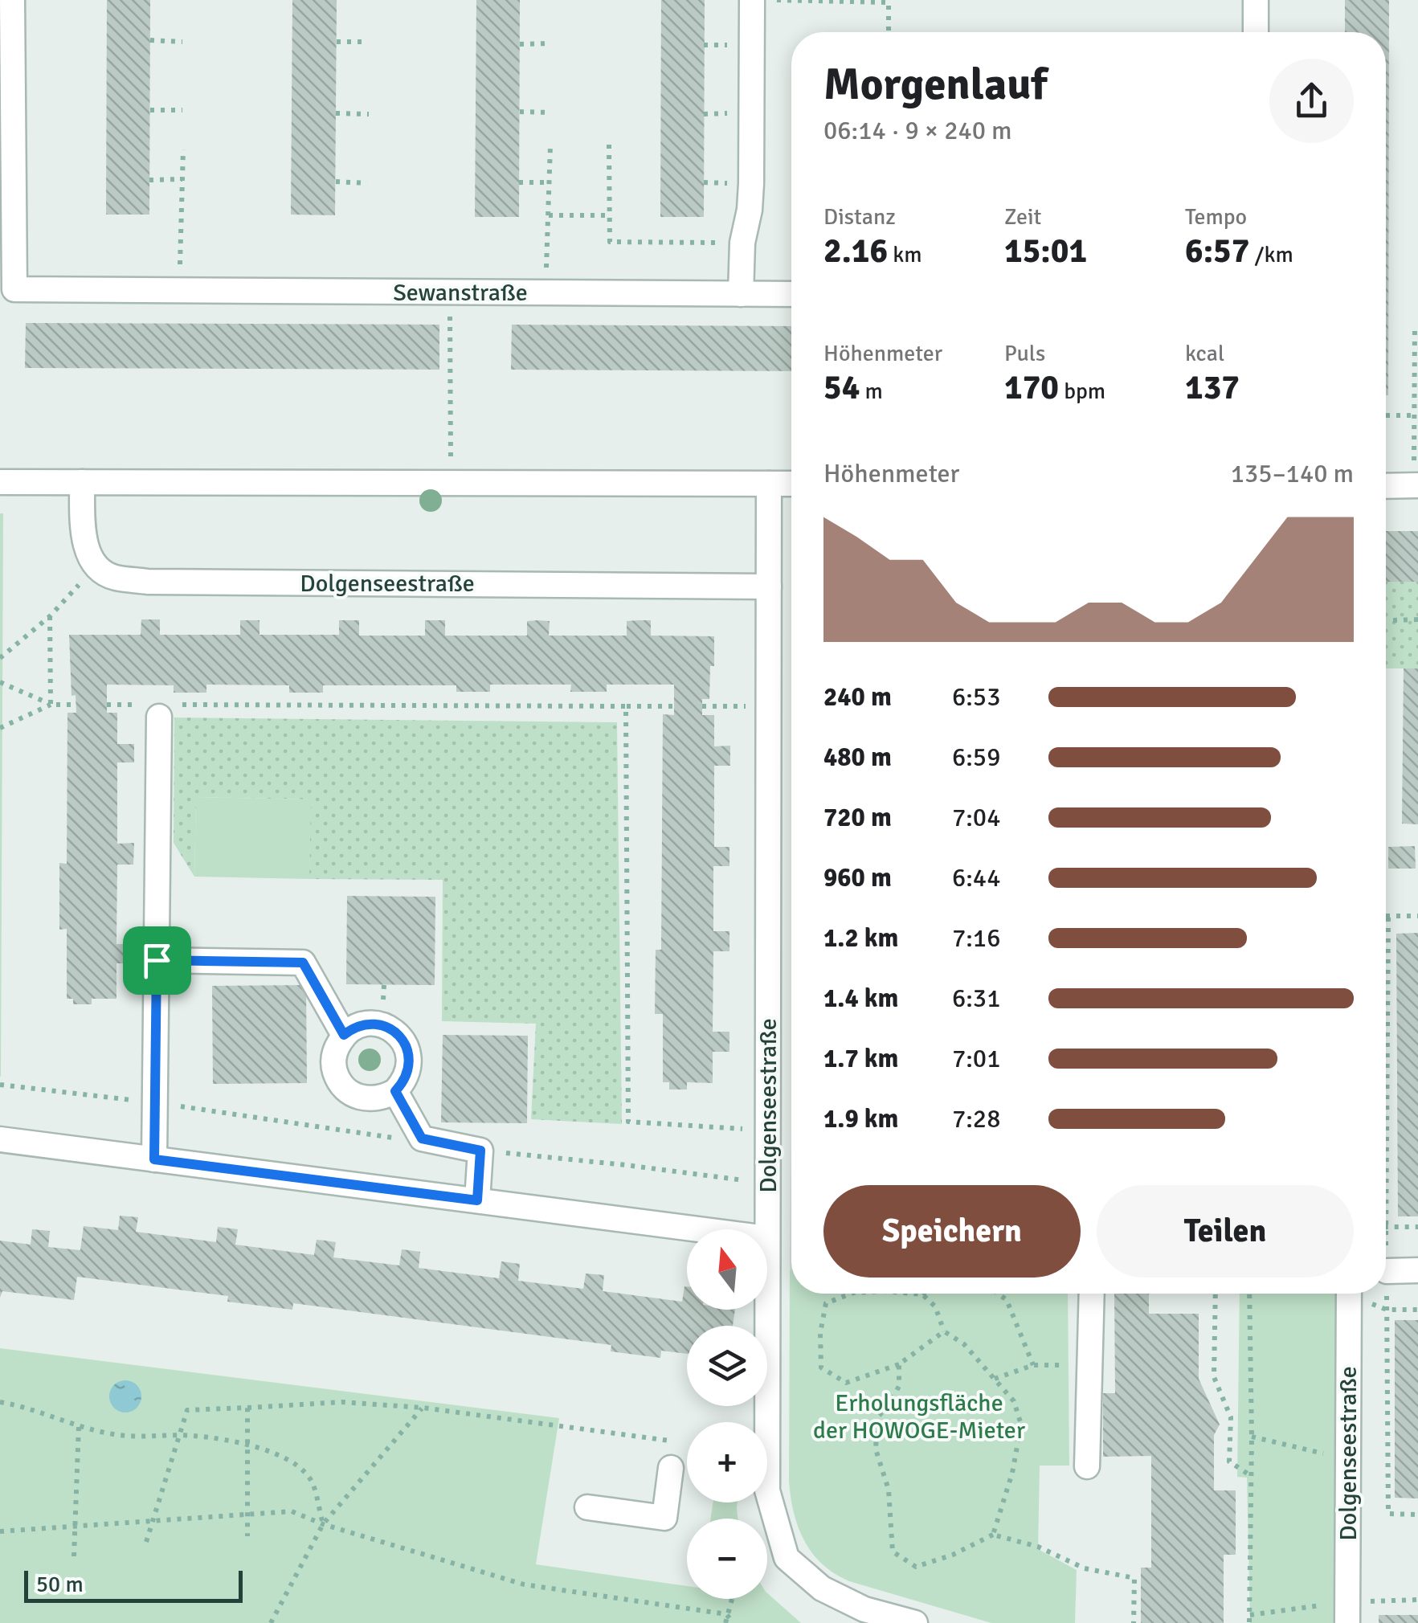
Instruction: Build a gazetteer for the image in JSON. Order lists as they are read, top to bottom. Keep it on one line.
{"streets":{"street":["Sewanstraße","Dolgenseestraße"]},"parks":["Erholungsfläche der HOWOGE-Mieter"],"scale_bar":"50 m","north":"top","page":{"heading":["Morgenlauf","06:14 · 9 × 240 m"],"stats":[["Distanz","2.16 km"],["Zeit","15:01"],["Tempo","6:57 /km"],["Höhenmeter","54 m"],["Puls","170 bpm"],["kcal","137"]],"chart":["Höhenmeter","135–140 m"],"list":[{"name":"240 m","note":"6:53"},{"name":"480 m","note":"6:59"},{"name":"720 m","note":"7:04"},{"name":"960 m","note":"6:44"},{"name":"1.2 km","note":"7:16"},{"name":"1.4 km","note":"6:31"},{"name":"1.7 km","note":"7:01"},{"name":"1.9 km","note":"7:28"}],"buttons":["Speichern","Teilen"],"map_buttons":["+","−"],"scale":"50 m"}}
